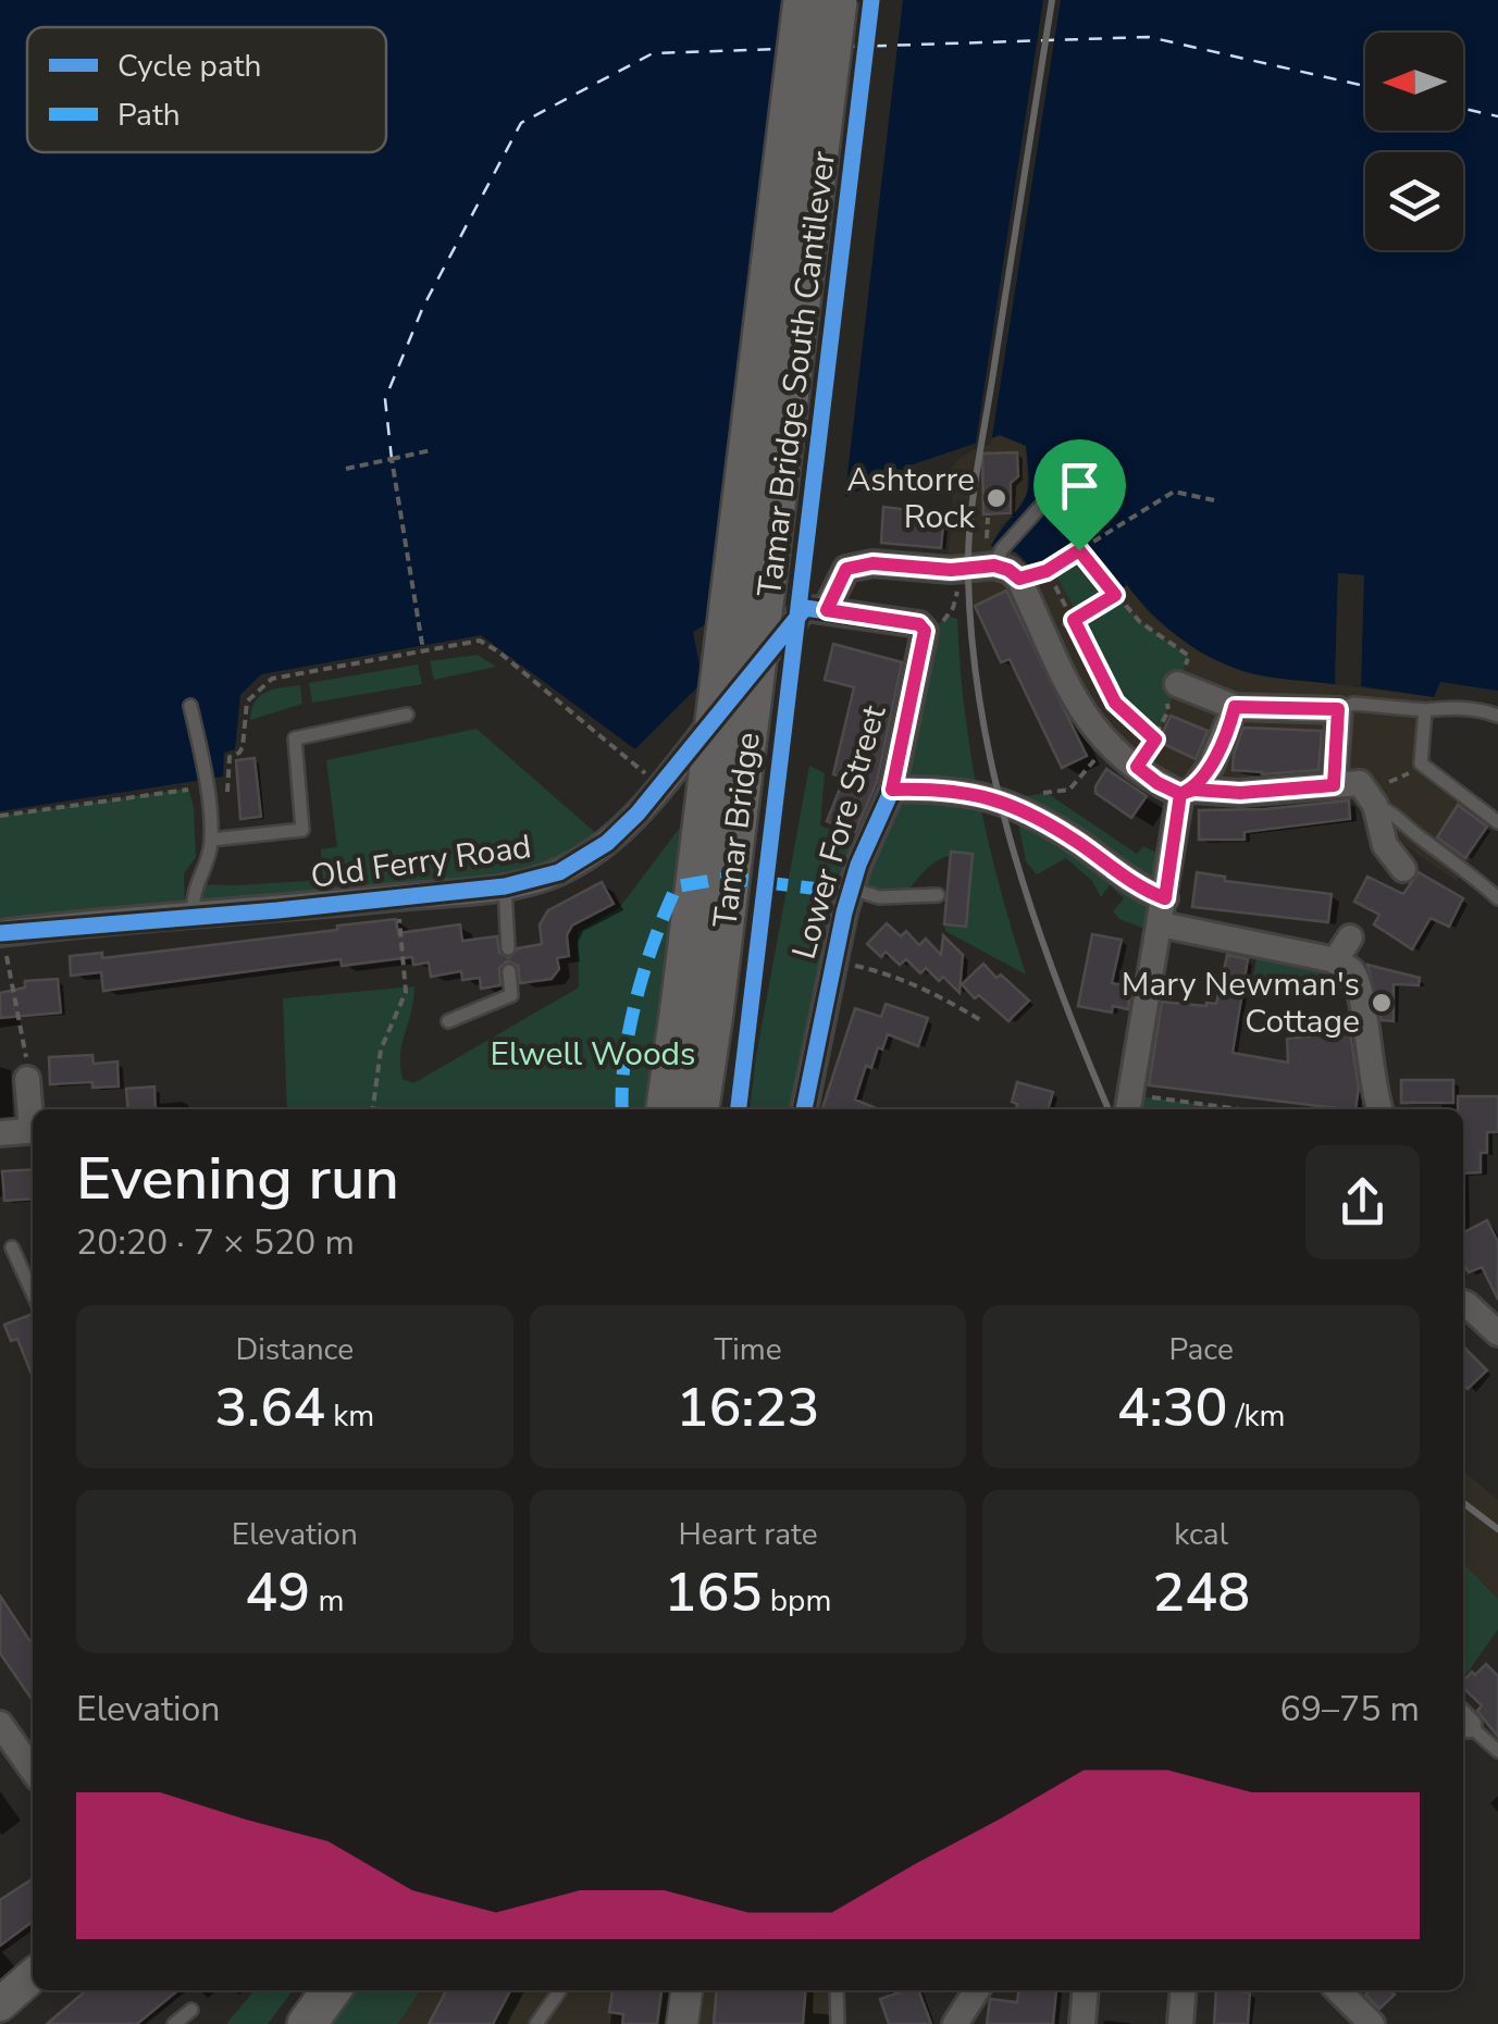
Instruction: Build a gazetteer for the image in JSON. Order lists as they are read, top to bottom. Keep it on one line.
{"streets":{"highway":["Tamar Bridge"],"street":["Lower Fore Street","Old Ferry Road"],"cycle path":["Tamar Bridge South Cantilever"]},"parks":["Elwell Woods"],"places":["Ashtorre Rock","Mary Newman's Cottage"],"legend":["Cycle path","Path"],"north":"left","page":{"heading":["Evening run","20:20 · 7 × 520 m"],"stats":[["Distance","3.64 km"],["Time","16:23"],["Pace","4:30 /km"],["Elevation","49 m"],["Heart rate","165 bpm"],["kcal","248"]],"chart":["Elevation","69–75 m"]}}
